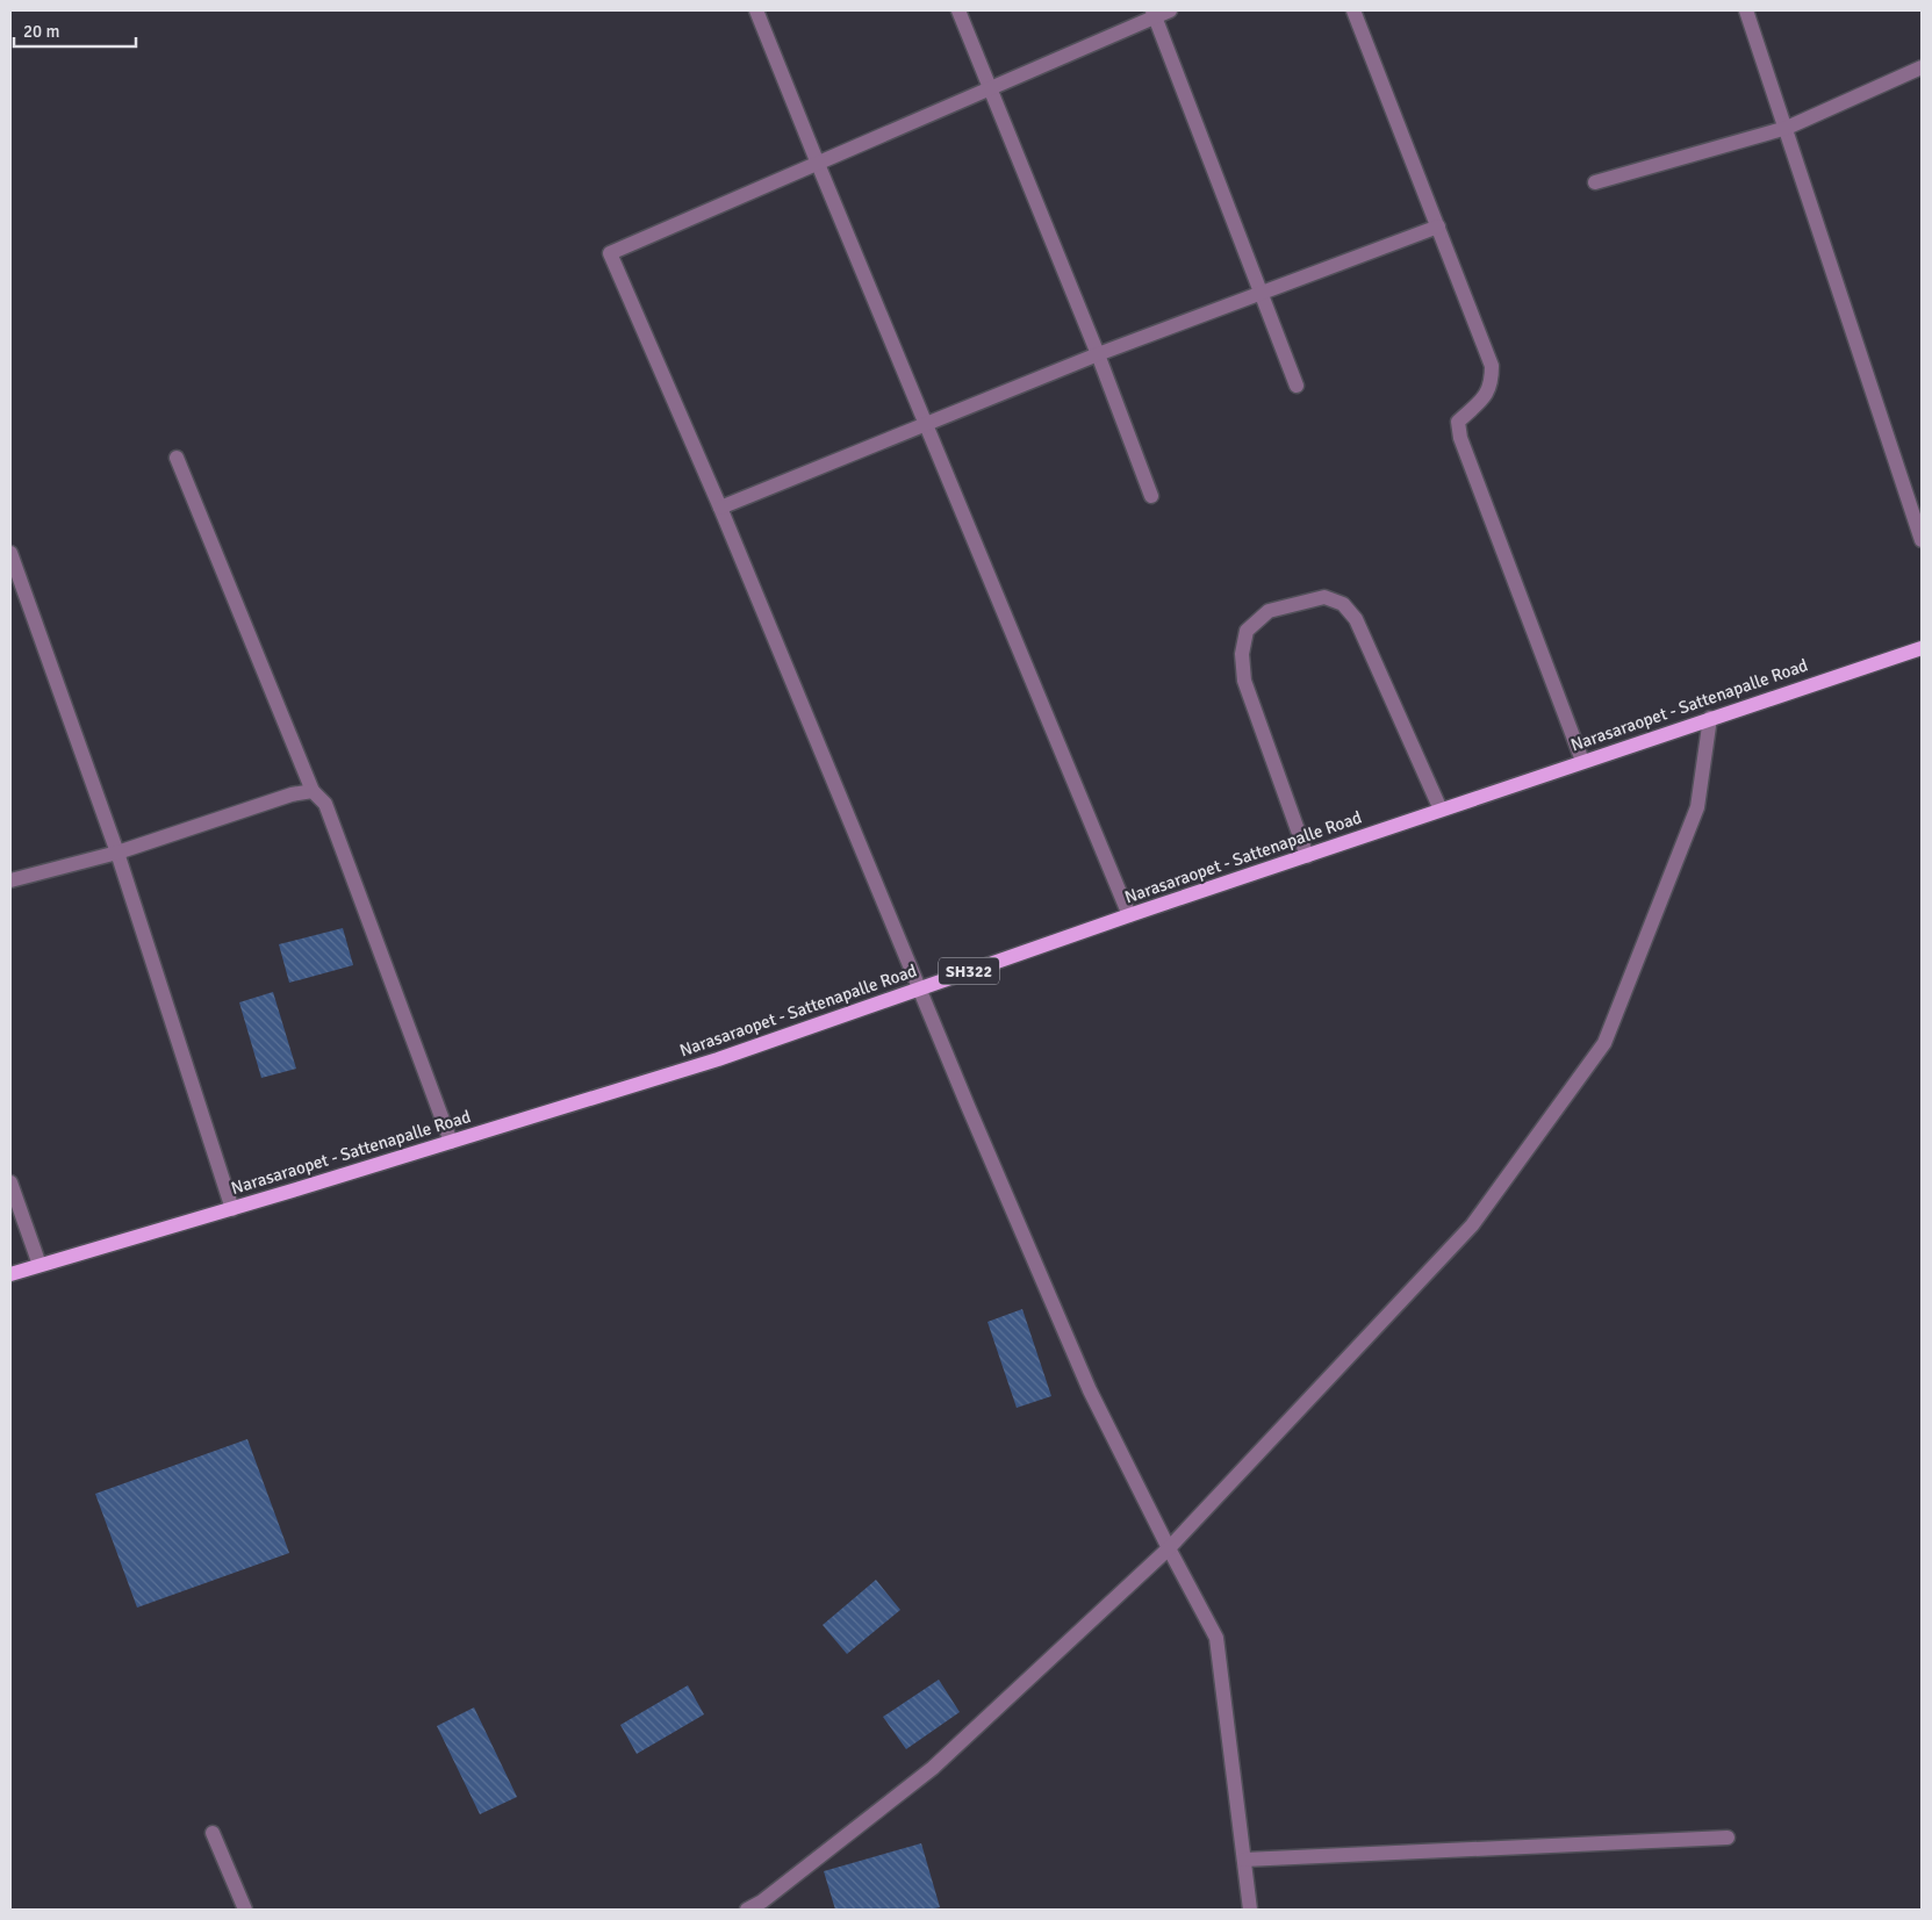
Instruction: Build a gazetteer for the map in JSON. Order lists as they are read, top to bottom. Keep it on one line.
{"streets":{"main road":["Narasaraopet - Sattenapalle Road","SH322"]},"scale_bar":"20 m"}
